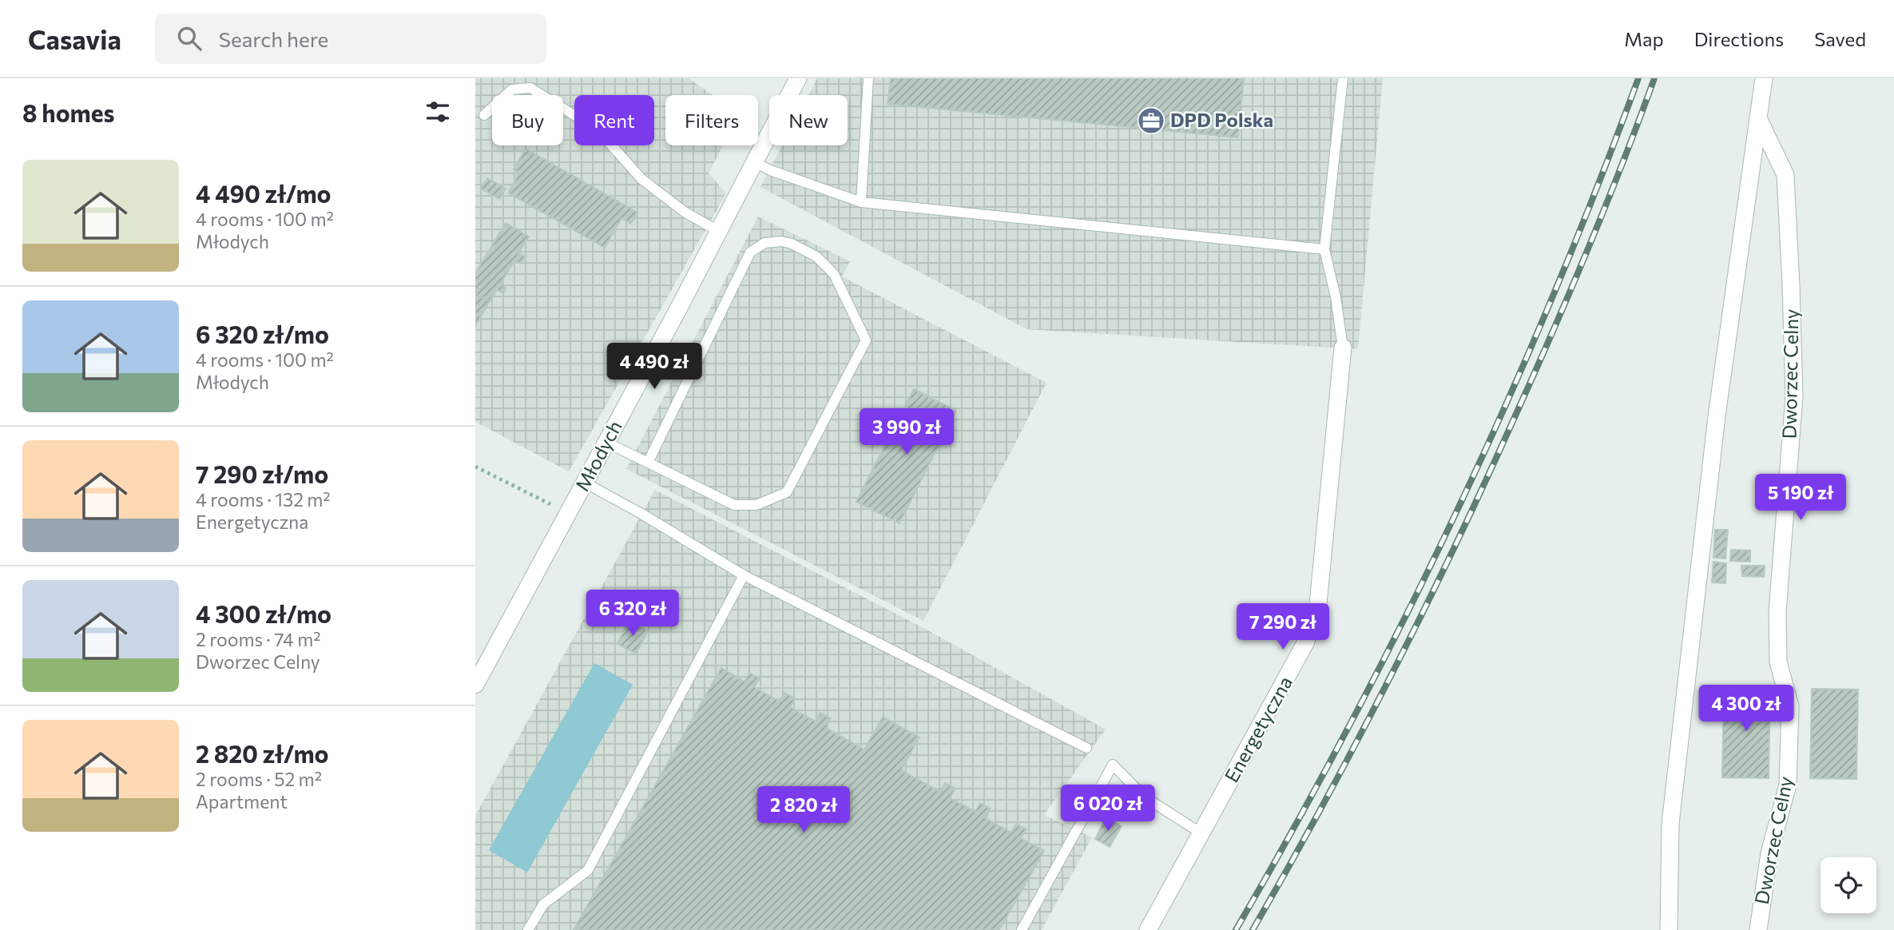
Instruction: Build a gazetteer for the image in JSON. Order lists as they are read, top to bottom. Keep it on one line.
{"streets":{"street":["Dworzec Celny","Młodych","Energetyczna"]},"places":{"office":["DPD Polska"]},"page":{"header":"Casavia","search":"Search here","nav":["Map","Directions","Saved"],"heading":"8 homes","chip":["Buy","Rent","Filters","New"],"list":[{"name":"4 490 zł/mo","note":"4 rooms · 100 m² · Młodych"},{"name":"6 320 zł/mo","note":"4 rooms · 100 m² · Młodych"},{"name":"7 290 zł/mo","note":"4 rooms · 132 m² · Energetyczna"},{"name":"4 300 zł/mo","note":"2 rooms · 74 m² · Dworzec Celny"},{"name":"2 820 zł/mo","note":"2 rooms · 52 m² · Apartment"}],"price":["4 490 zł","3 990 zł","5 190 zł","6 320 zł","7 290 zł","4 300 zł","6 020 zł","2 820 zł"]}}
